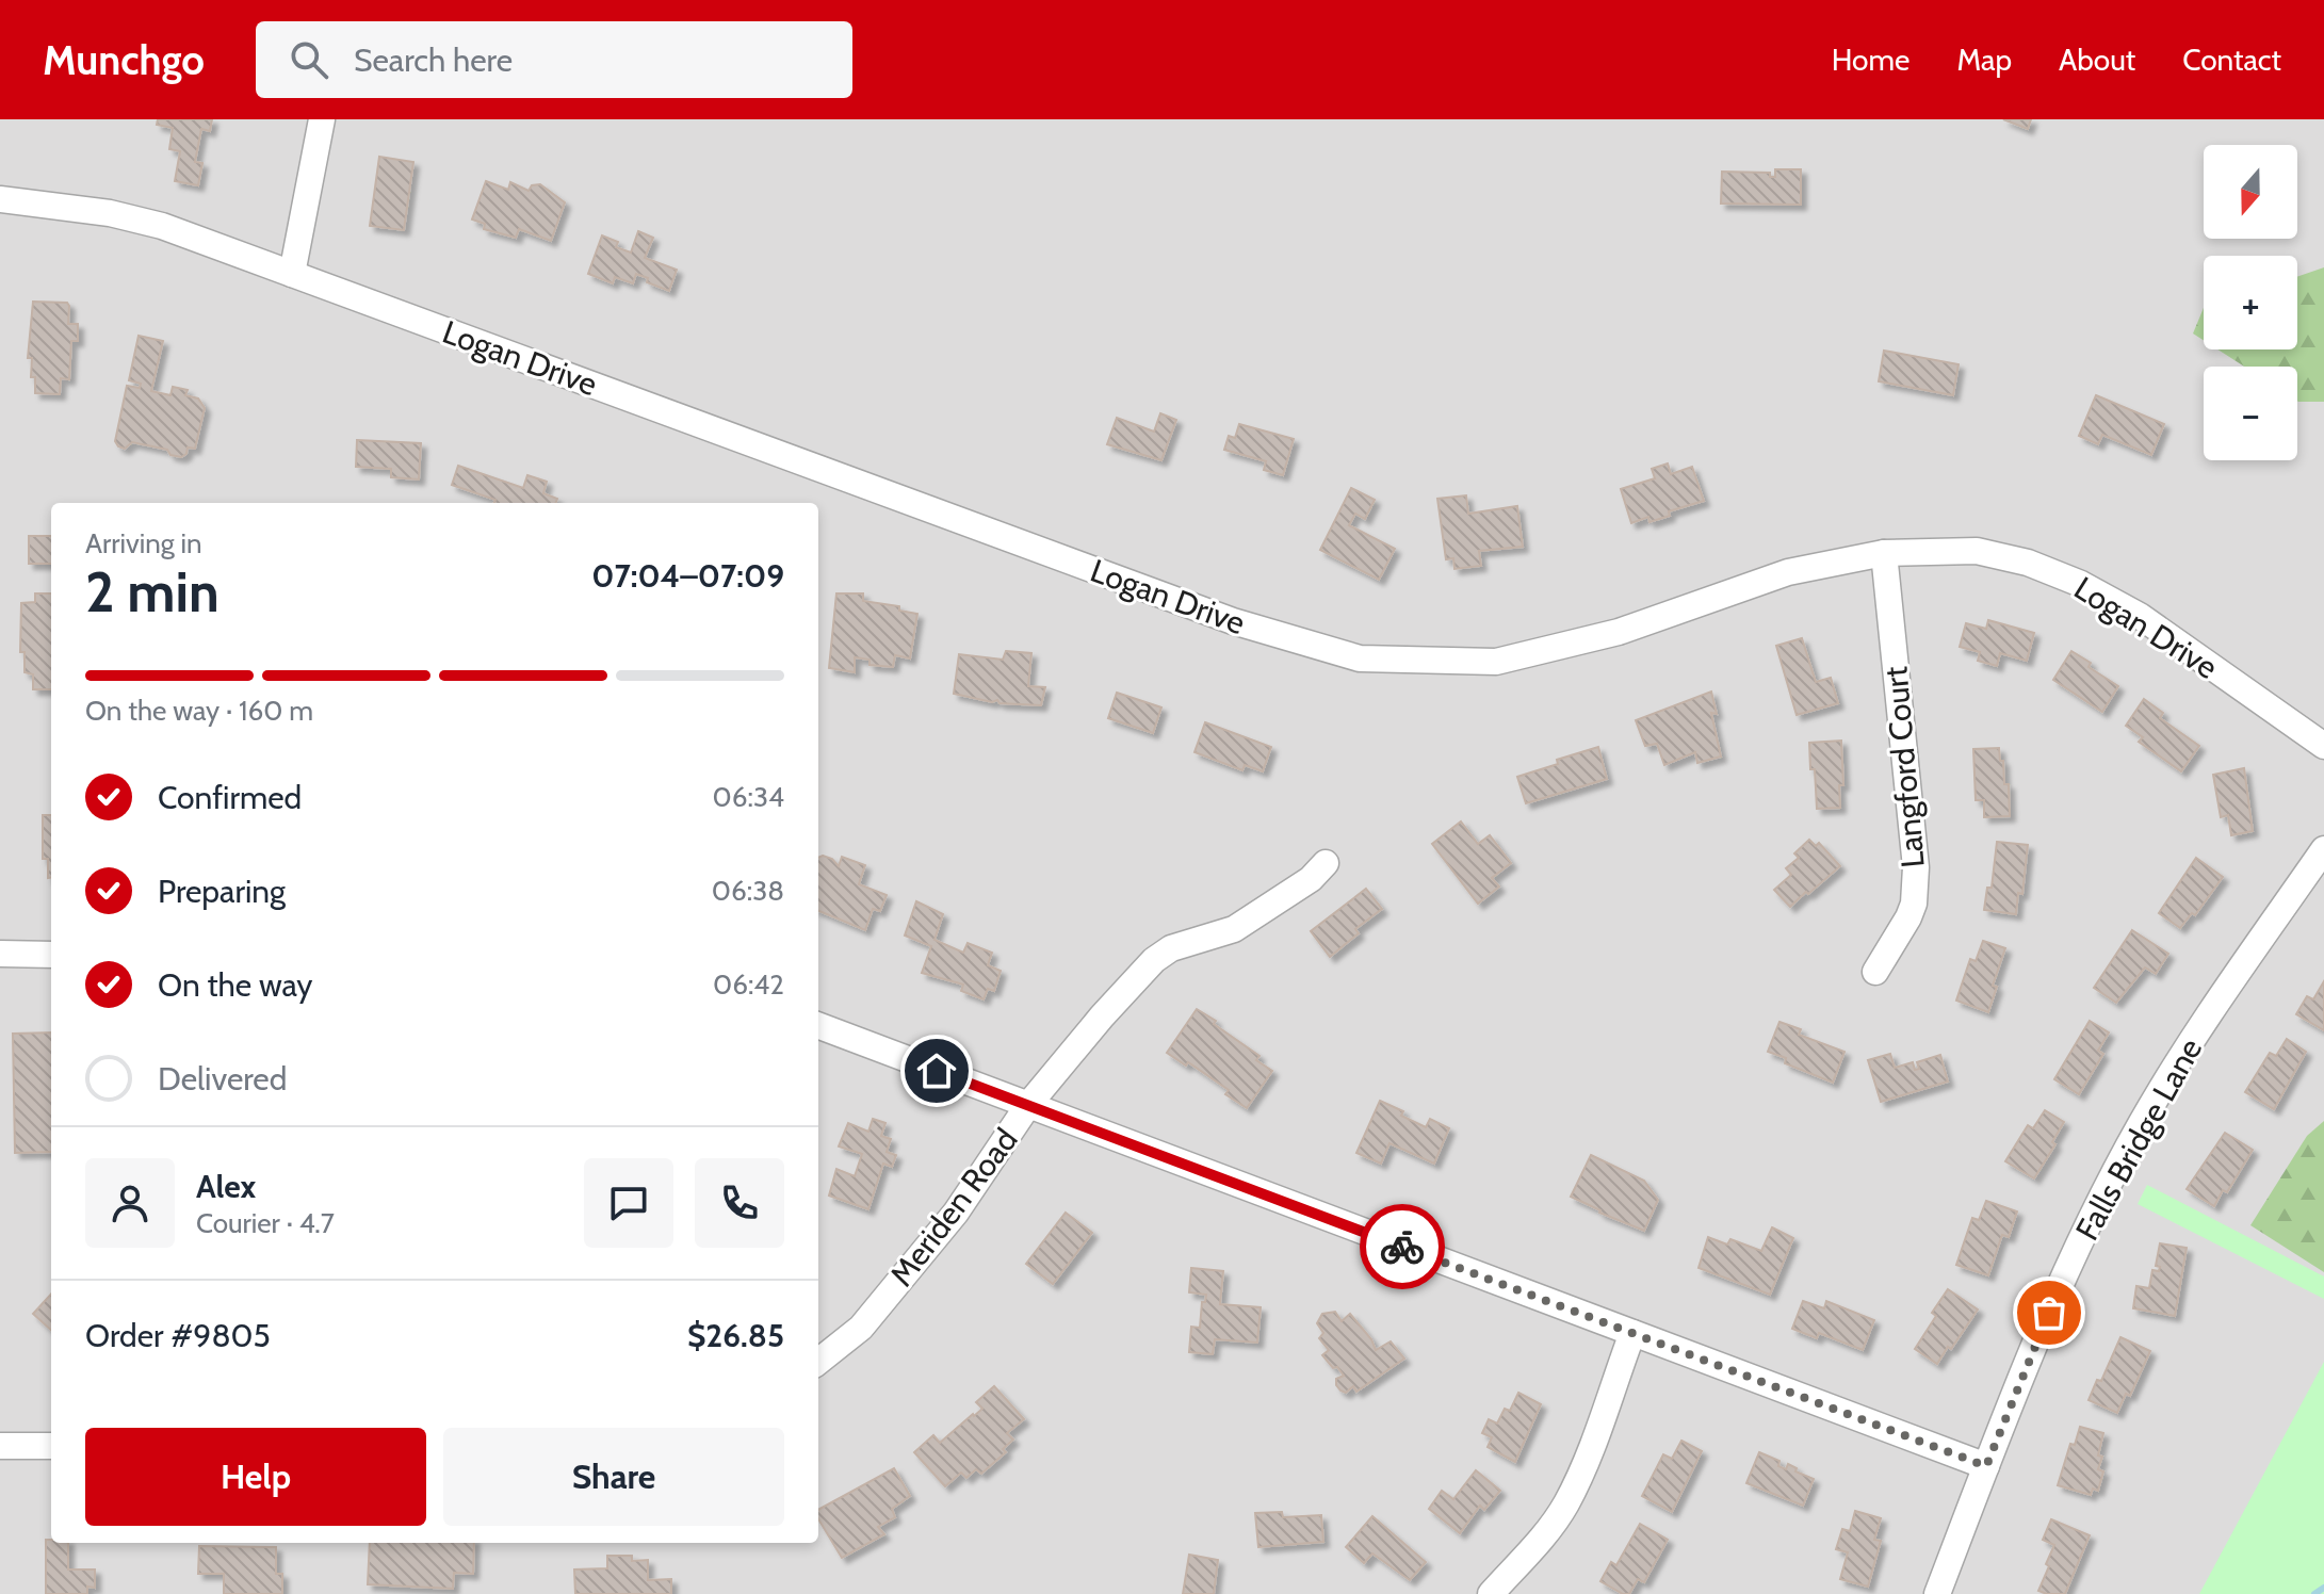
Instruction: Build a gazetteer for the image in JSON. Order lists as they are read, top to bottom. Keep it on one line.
{"streets":{"street":["Logan Drive","Langford Court","Falls Bridge Lane","Meriden Road"]},"crossings":[["Logan Drive","Langford Court"]],"north":"bottom","page":{"header":"Munchgo","search":"Search here","nav":["Home","Map","About","Contact"],"map_buttons":["+","−"],"heading":["2 min","Arriving in","07:04–07:09"],"panel":["Alex","Courier · 4.7","Order #9805","$26.85"],"bar":"On the way · 160 m","list":[["Confirmed","06:34"],["Preparing","06:38"],["On the way","06:42"],"Delivered"],"buttons":["Help","Share"]}}
